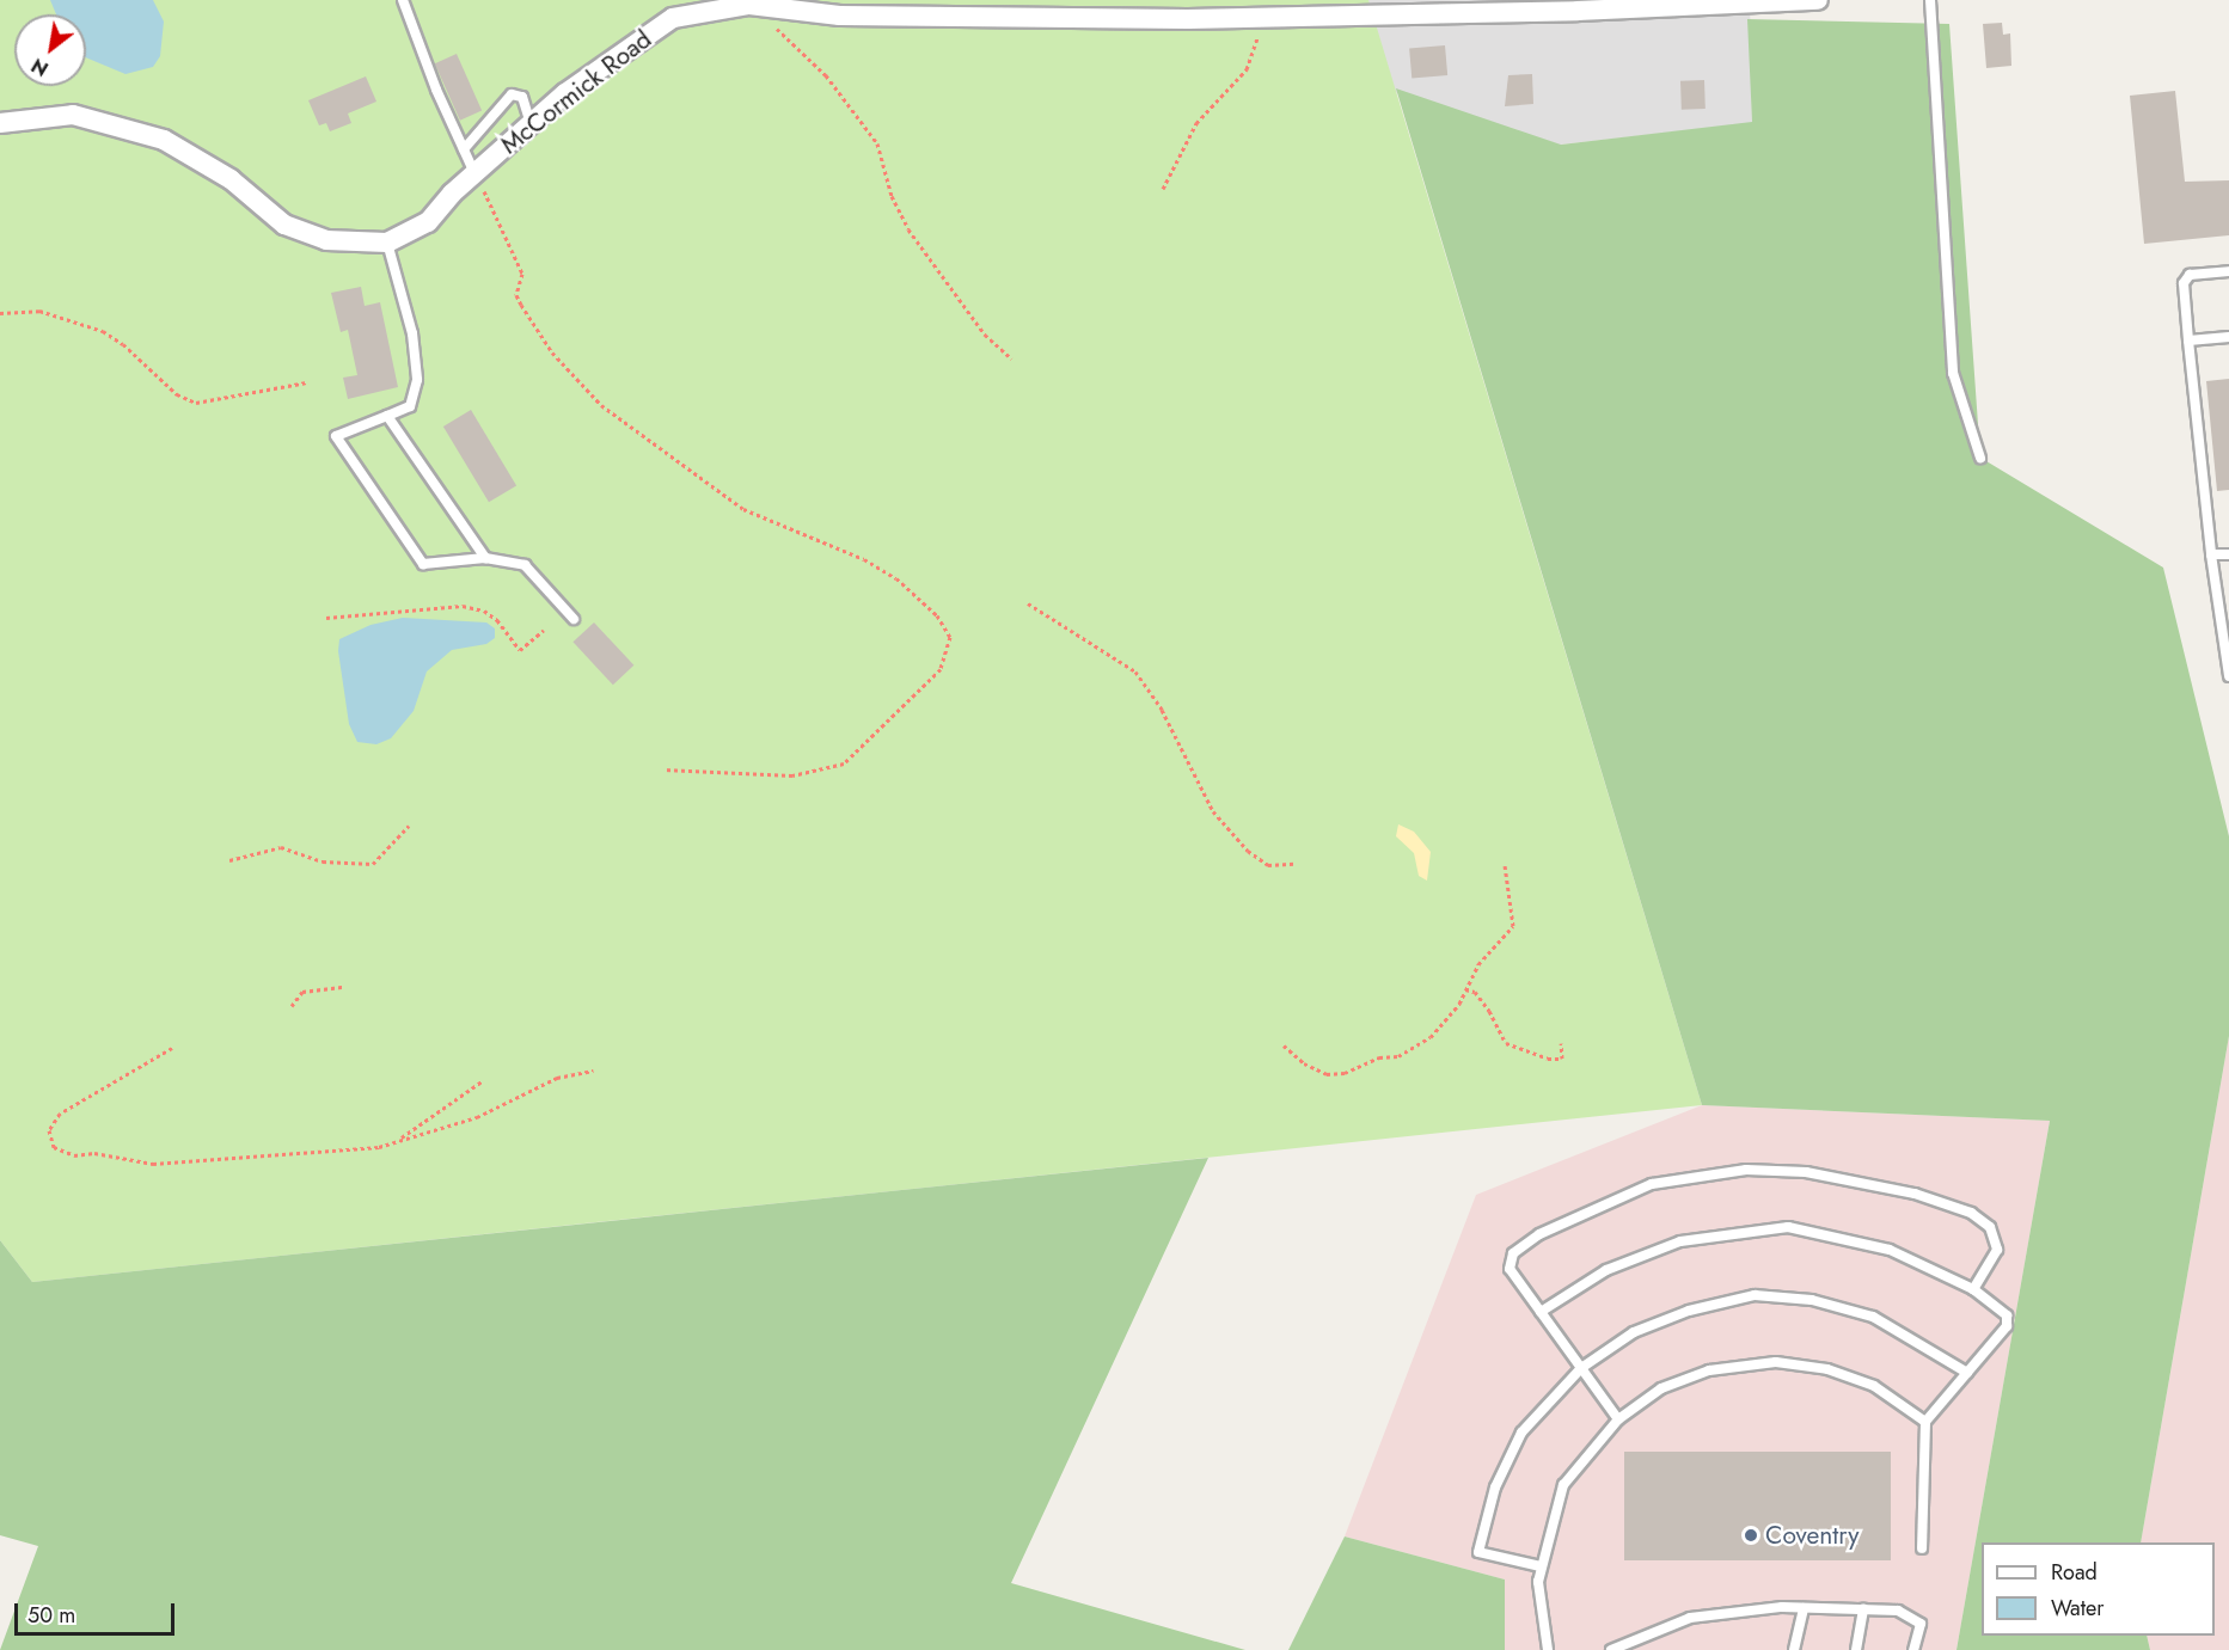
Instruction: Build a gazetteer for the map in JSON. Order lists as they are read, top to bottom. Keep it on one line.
{"streets":{"street":["McCormick Road"]},"places":["Coventry"],"legend":["Road","Water"],"scale_bar":"50 m","north":"bottom left"}
